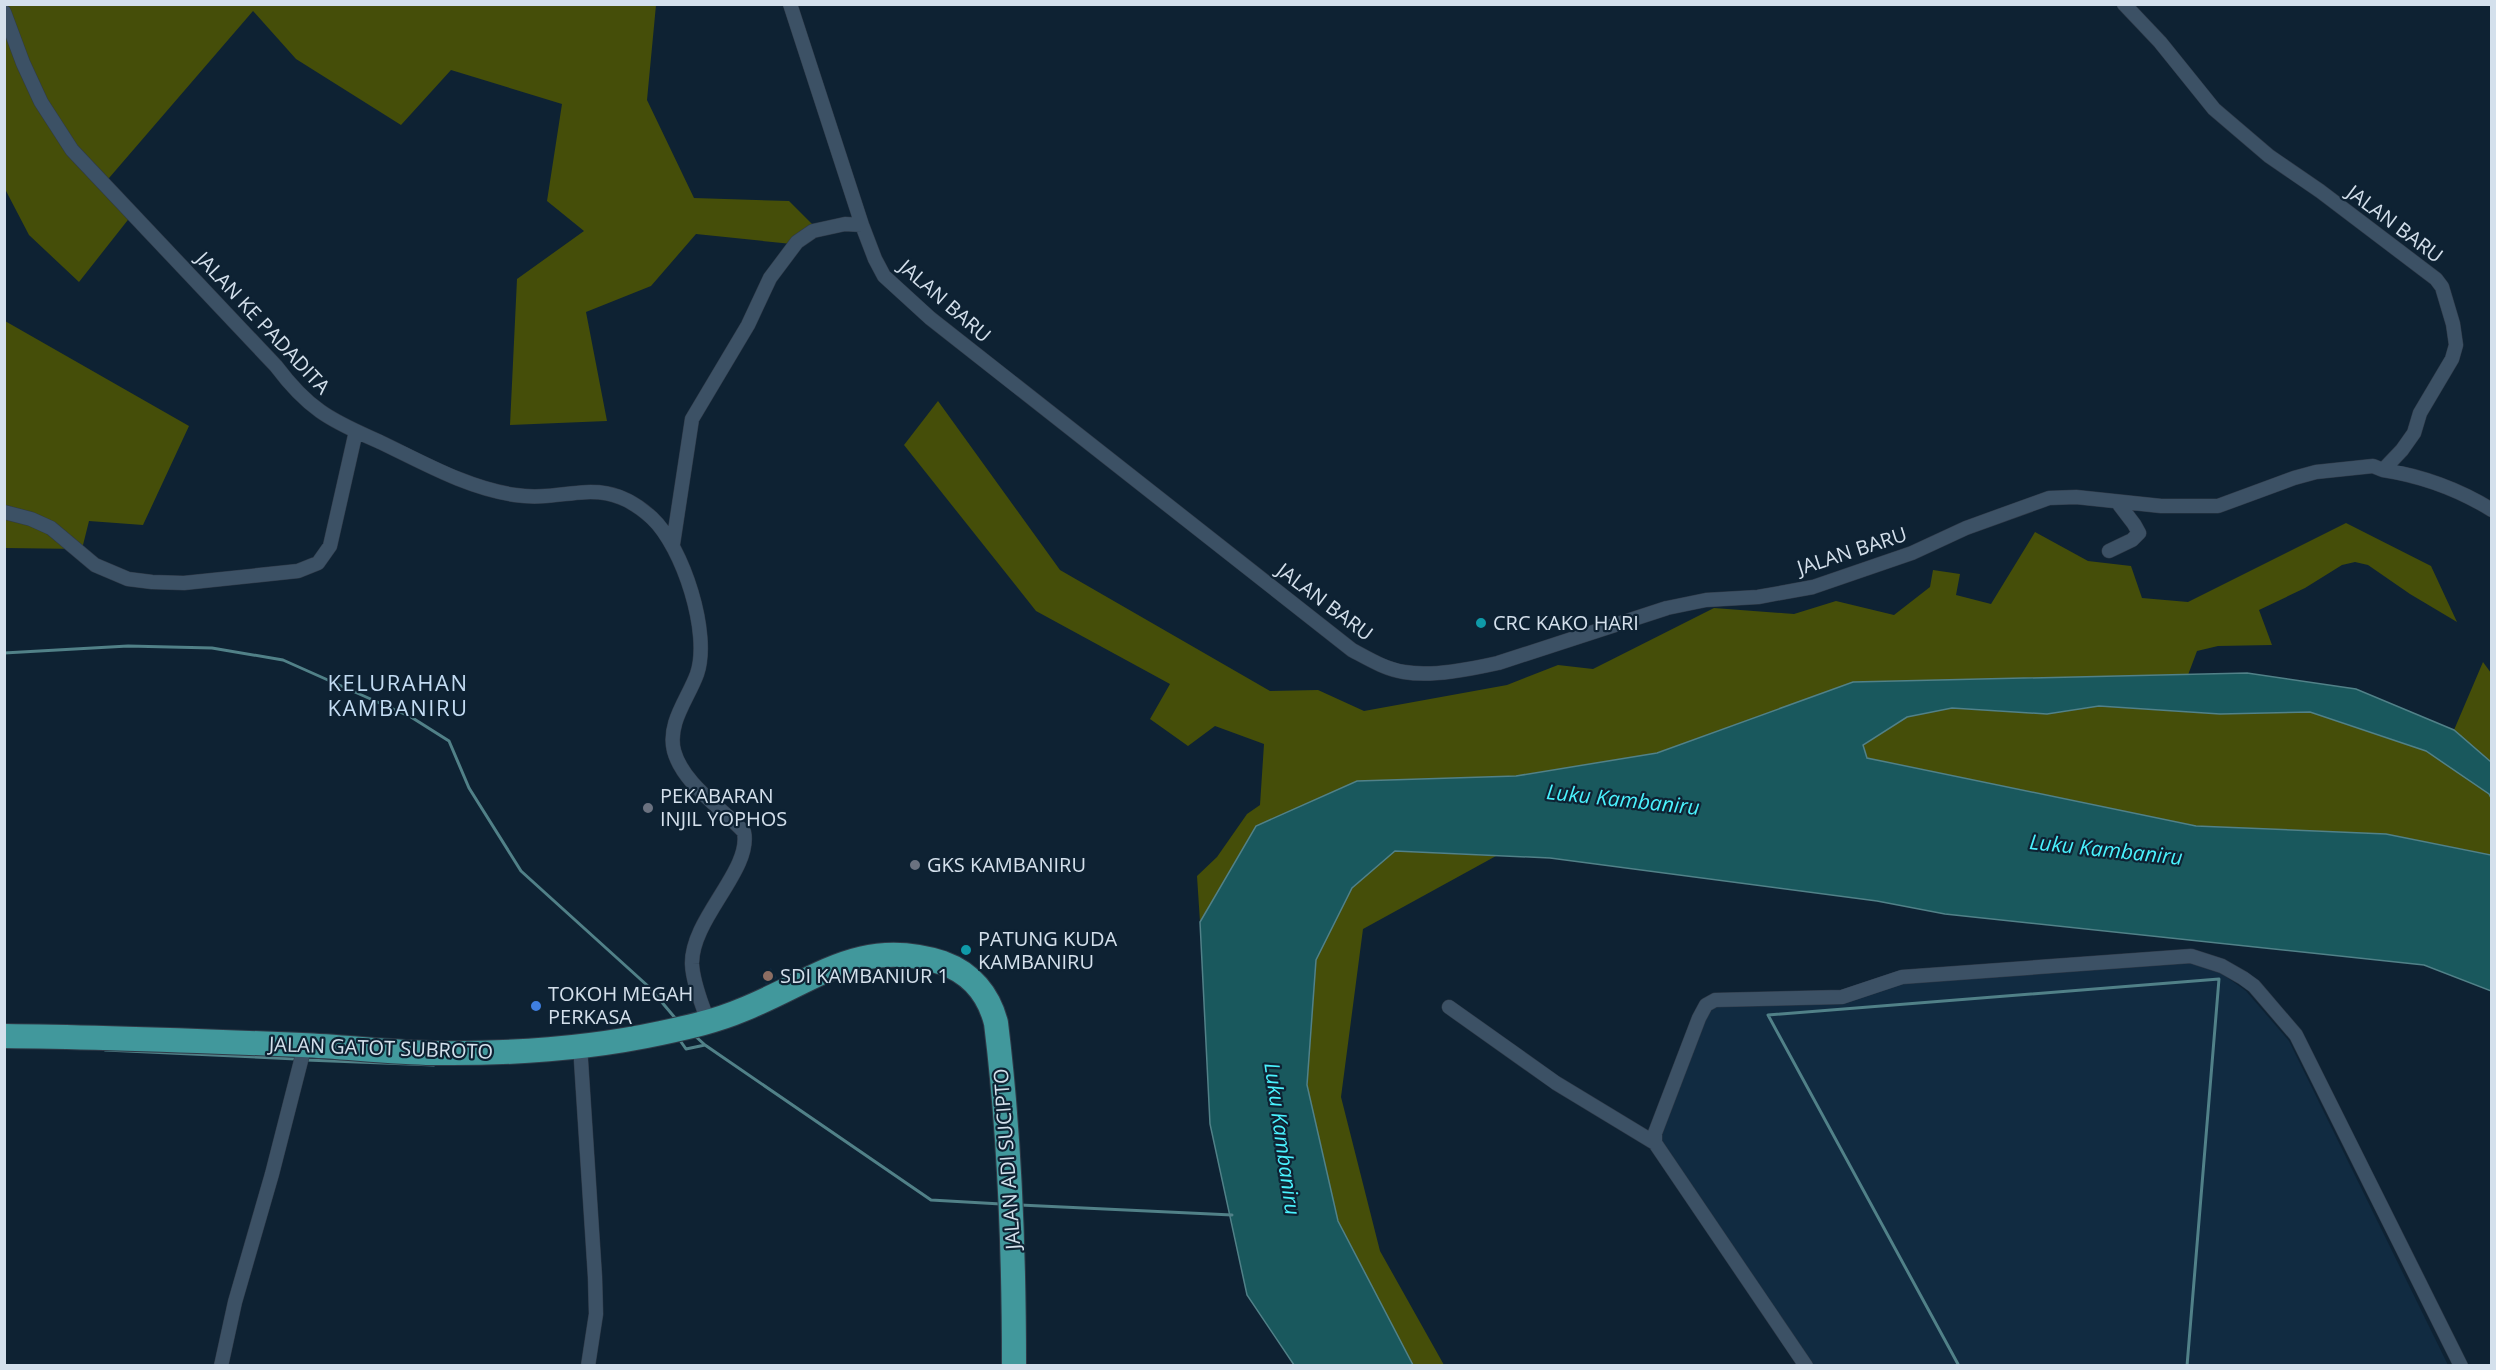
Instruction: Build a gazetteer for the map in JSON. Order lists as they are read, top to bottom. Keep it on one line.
{"streets":{"highway":["JALAN GATOT SUBROTO","JALAN ADI SUCIPTO"],"street":["JALAN BARU","JALAN KE PADADITA"]},"crossings":[["JALAN KE PADADITA","JALAN GATOT SUBROTO"],["JALAN GATOT SUBROTO","JALAN ADI SUCIPTO"]],"districts":["KELURAHAN KAMBANIRU"],"water":["Luku Kambaniru"],"places":["CRC KAKO HARI","PEKABARAN INJIL YOPHOS","GKS KAMBANIRU","PATUNG KUDA KAMBANIRU","SDI KAMBANIUR 1","TOKOH MEGAH PERKASA"]}
